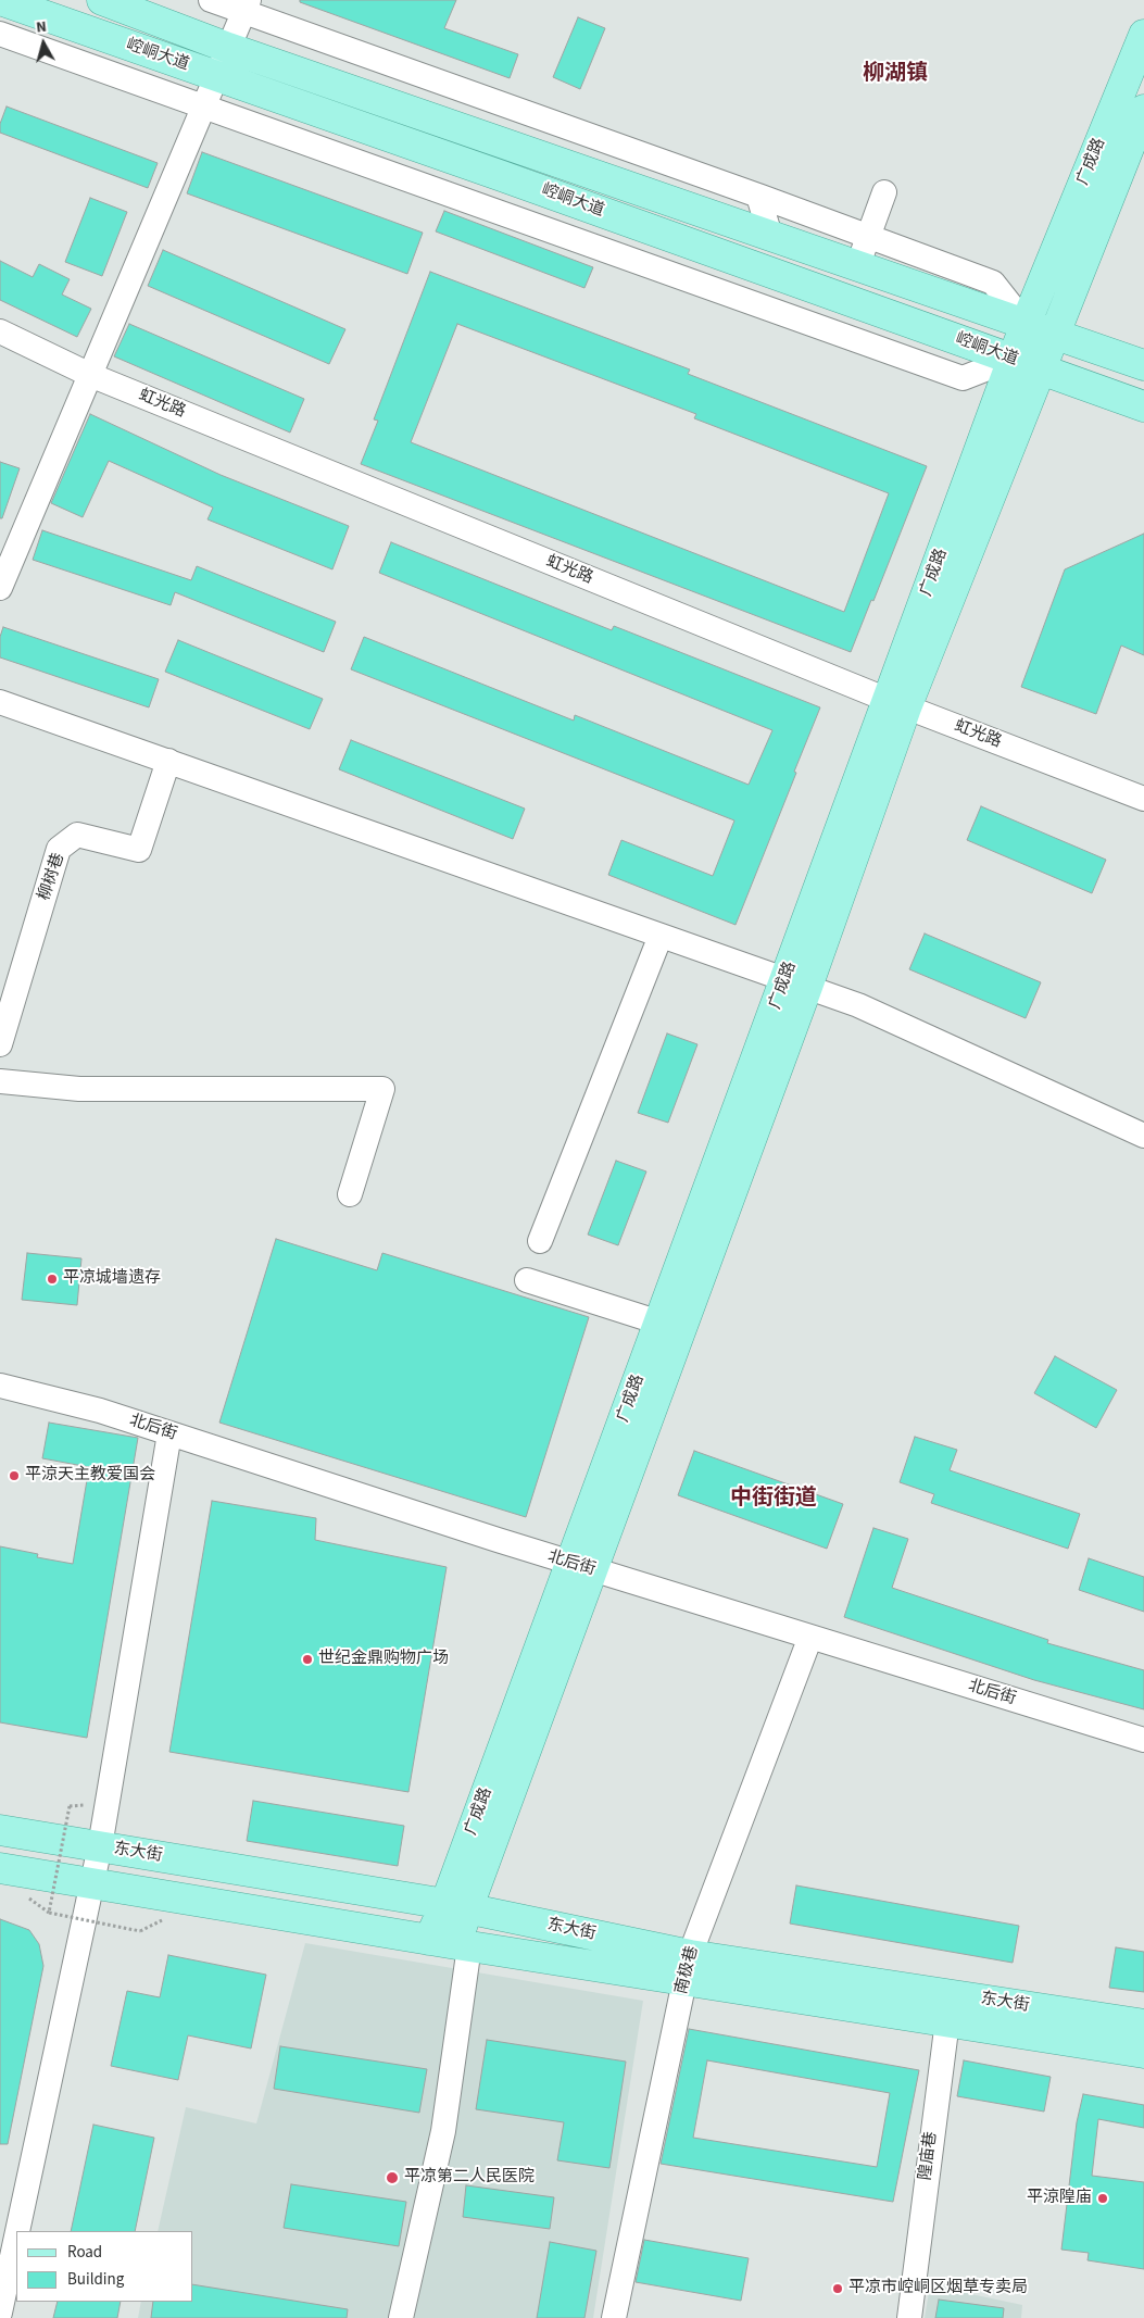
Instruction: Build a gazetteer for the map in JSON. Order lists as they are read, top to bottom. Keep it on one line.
{"streets":{"main road":["崆峒大道","广成路","东大街"],"street":["虹光路","柳树巷","北后街","南极巷","隍庙巷"]},"crossings":[["崆峒大道","广成路"],["广成路","虹光路"],["广成路","北后街"],["广成路","东大街"],["北后街","南极巷"],["东大街","南极巷"],["东大街","隍庙巷"]],"districts":["柳湖镇","中街街道"],"places":["平凉城墙遗存","平涼天主教爱国会","世纪金鼎购物广场","平凉第二人民医院","平涼隍庙","平凉市崆峒区烟草专卖局"],"legend":["Road","Building"],"north":"top"}
